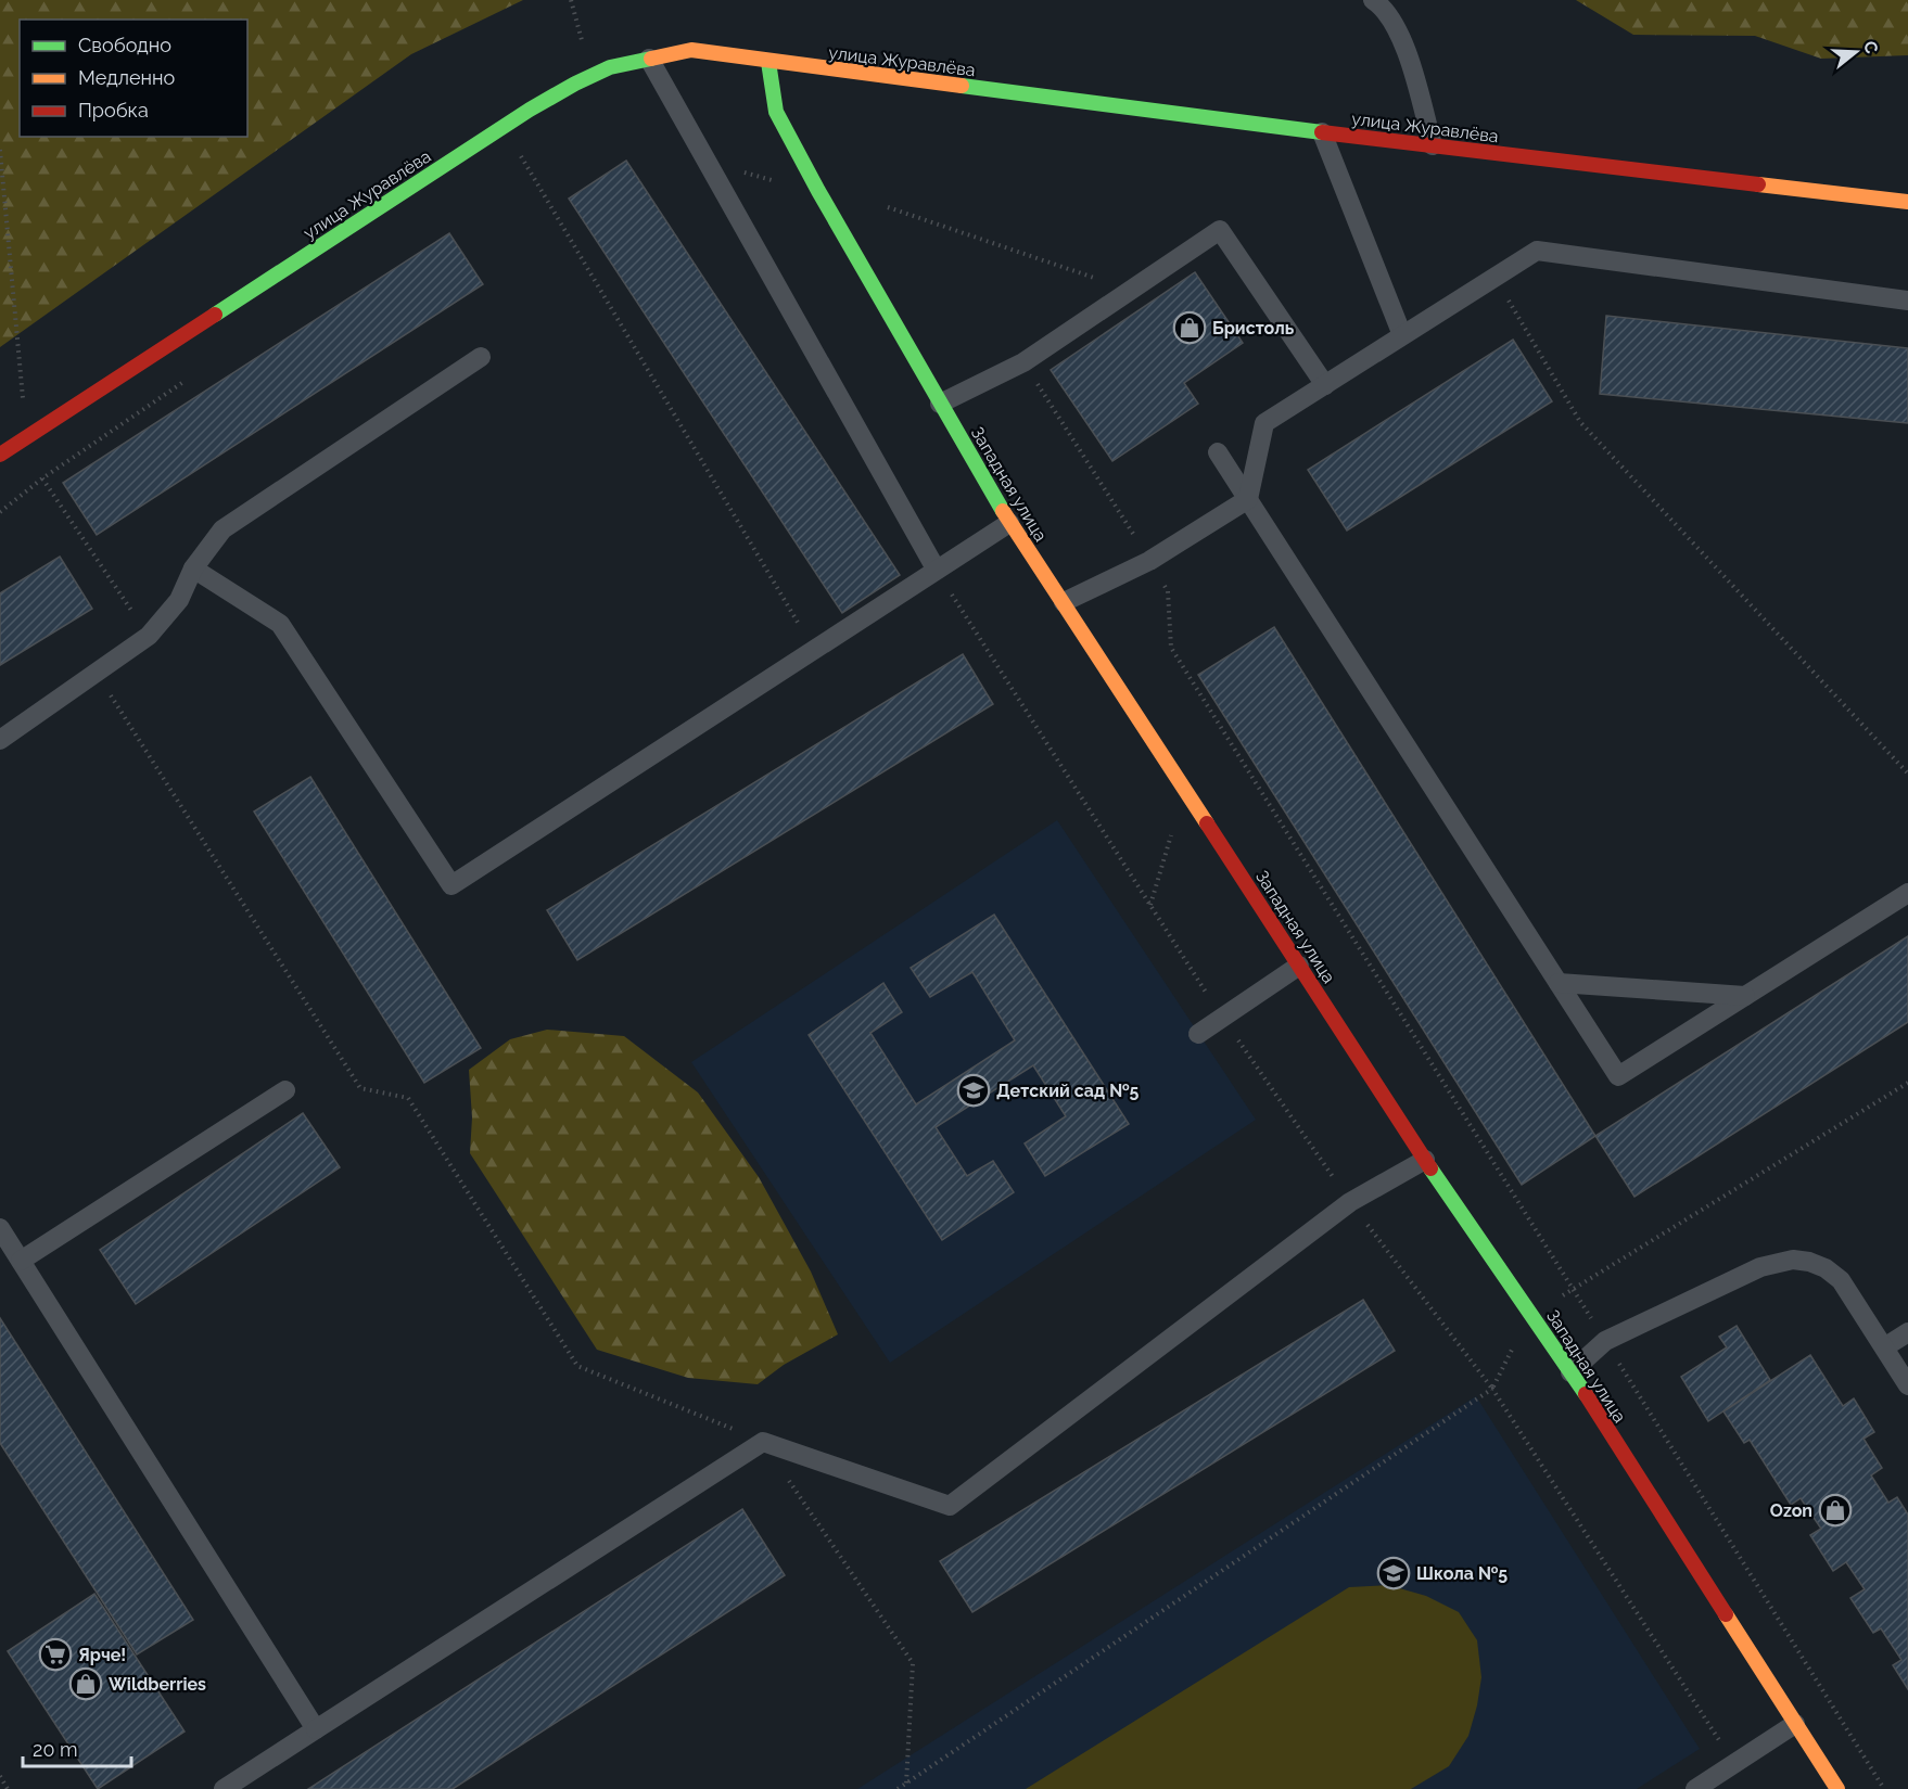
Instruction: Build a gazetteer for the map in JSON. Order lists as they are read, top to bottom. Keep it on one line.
{"streets":{"street":["улица Журавлёва","Западная улица"]},"crossings":[["улица Журавлёва","Западная улица"]],"places":{"shop":["Бристоль","Ozon","Wildberries"],"school or university":["Детский сад №5","Школа №5"],"supermarket":["Ярче!"]},"legend":["Свободно","Медленно","Пробка"],"scale_bar":"20 m","north":"right"}
